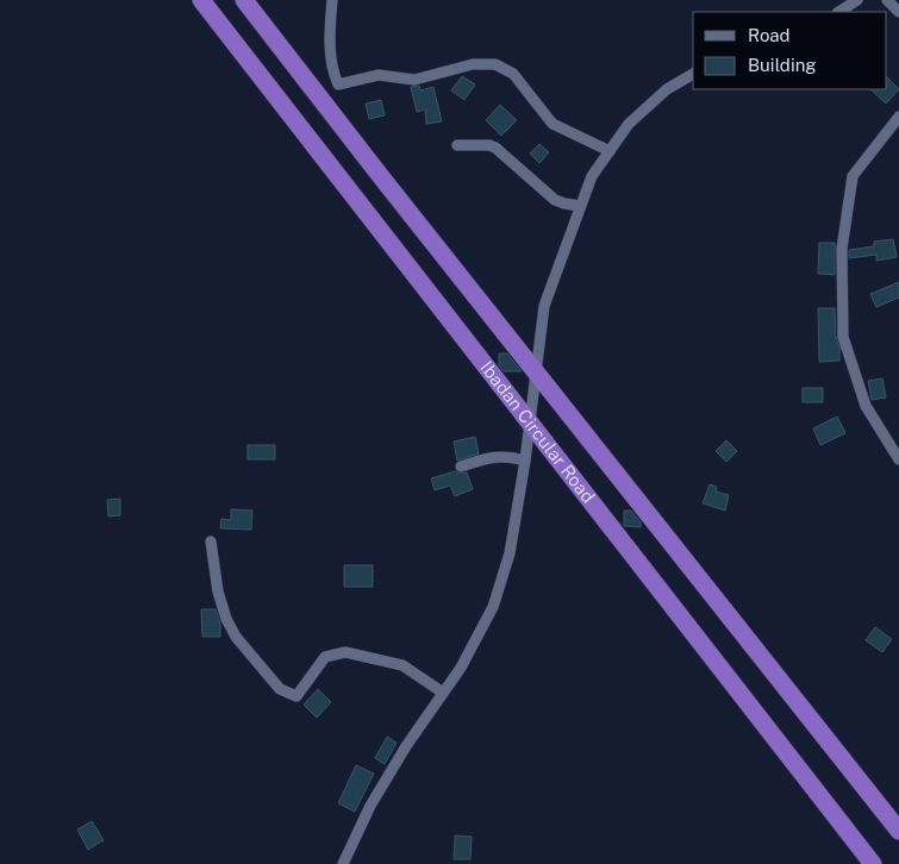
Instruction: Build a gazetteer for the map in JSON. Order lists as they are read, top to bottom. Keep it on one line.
{"streets":{"highway":["Ibadan Circular Road"]},"legend":["Road","Building"]}
